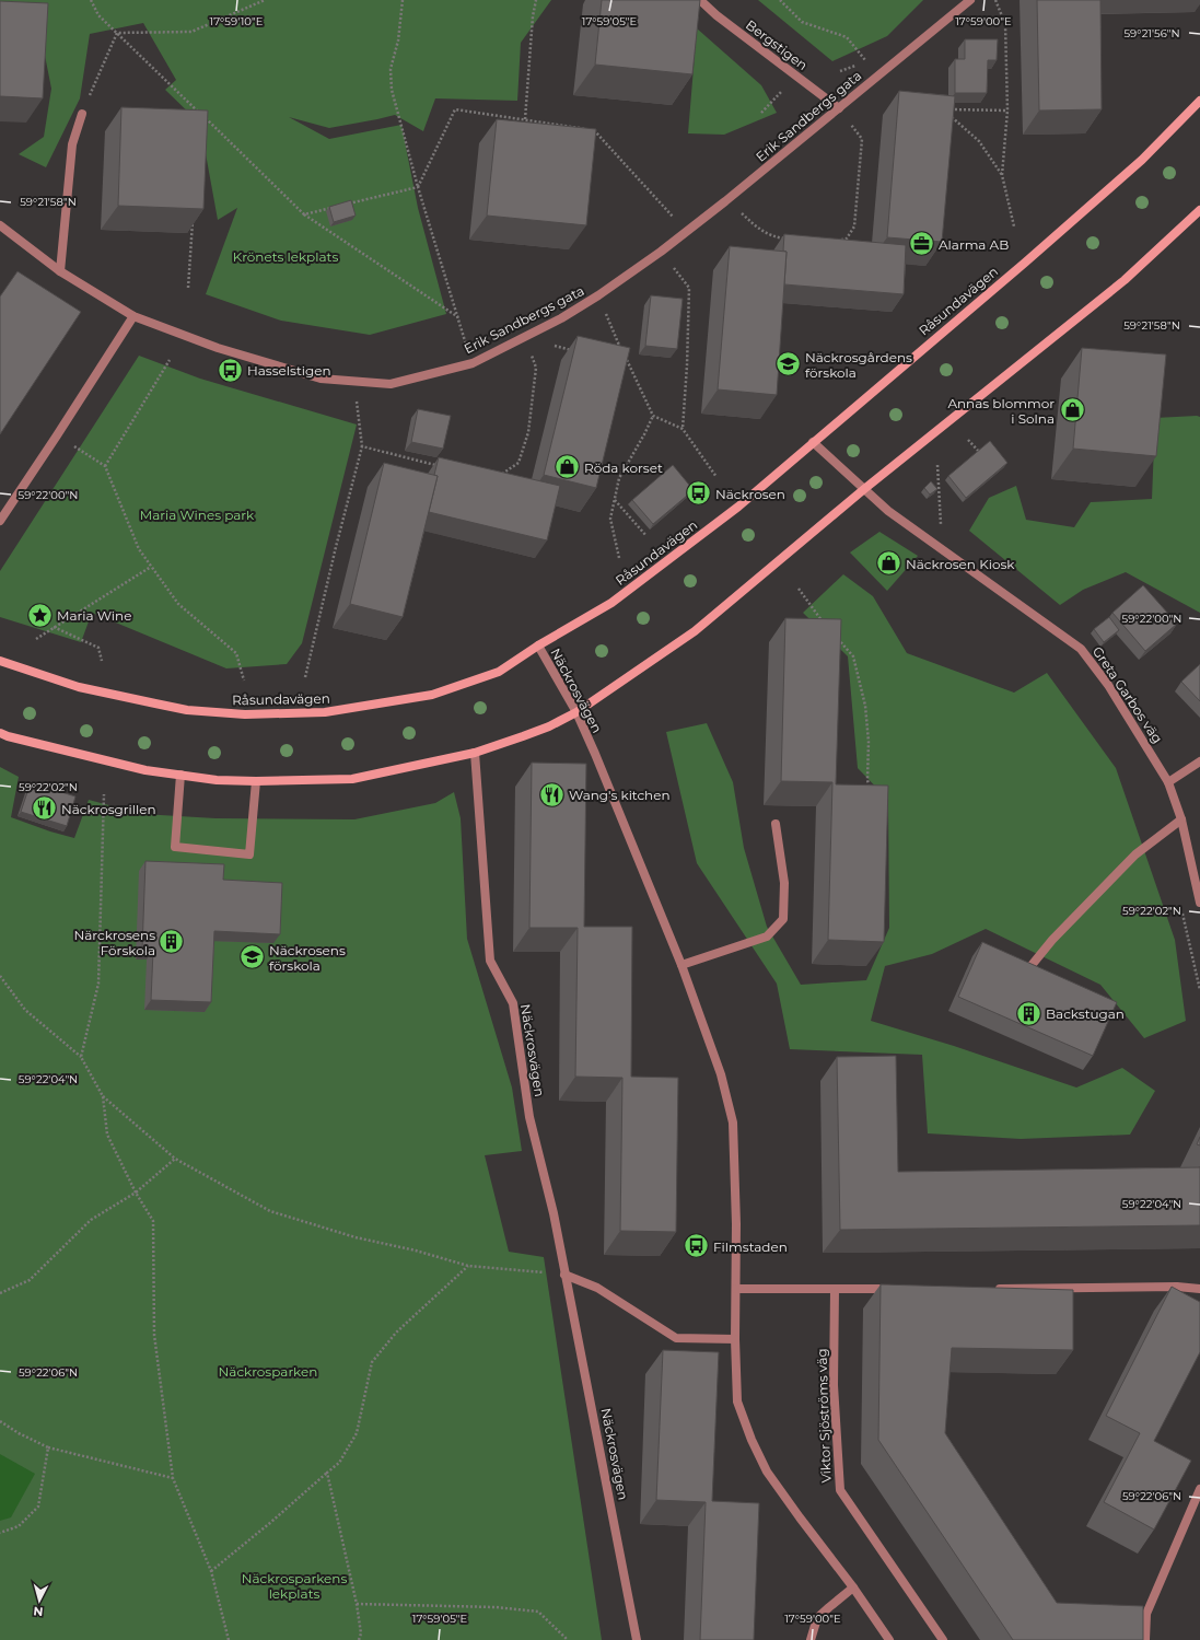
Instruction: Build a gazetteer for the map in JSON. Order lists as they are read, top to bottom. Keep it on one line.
{"streets":{"street":["Bergstigen","Erik Sandbergs gata","Råsundavägen","Näckrosvägen","Greta Garbos väg","Viktor Sjöströms väg"]},"crossings":[["Bergstigen","Erik Sandbergs gata"],["Råsundavägen","Näckrosvägen"],["Råsundavägen","Greta Garbos väg"]],"parks":["Krönets lekplats","Maria Wines park","Näckrosparken","Näckrosparkens lekplats"],"places":{"office":["Alarma AB"],"school or university":["Näckrosgårdens förskola","Näckrosens förskola"],"bus stop":["Hasselstigen","Näckrosen","Filmstaden"],"shop":["Annas blommor i Solna","Röda korset","Näckrosen Kiosk"],"place":["Maria Wine"],"restaurant":["Wang's kitchen","Näckrosgrillen"],"building":["Närckrosens Förskola","Backstugan"]},"north":"bottom","coordinates":["17°59'10\"E","17°59'05\"E","17°59'00\"E","59°21'56\"N","59°21'58\"N","59°22'00\"N","59°22'02\"N","59°22'04\"N","59°22'06\"N"]}
